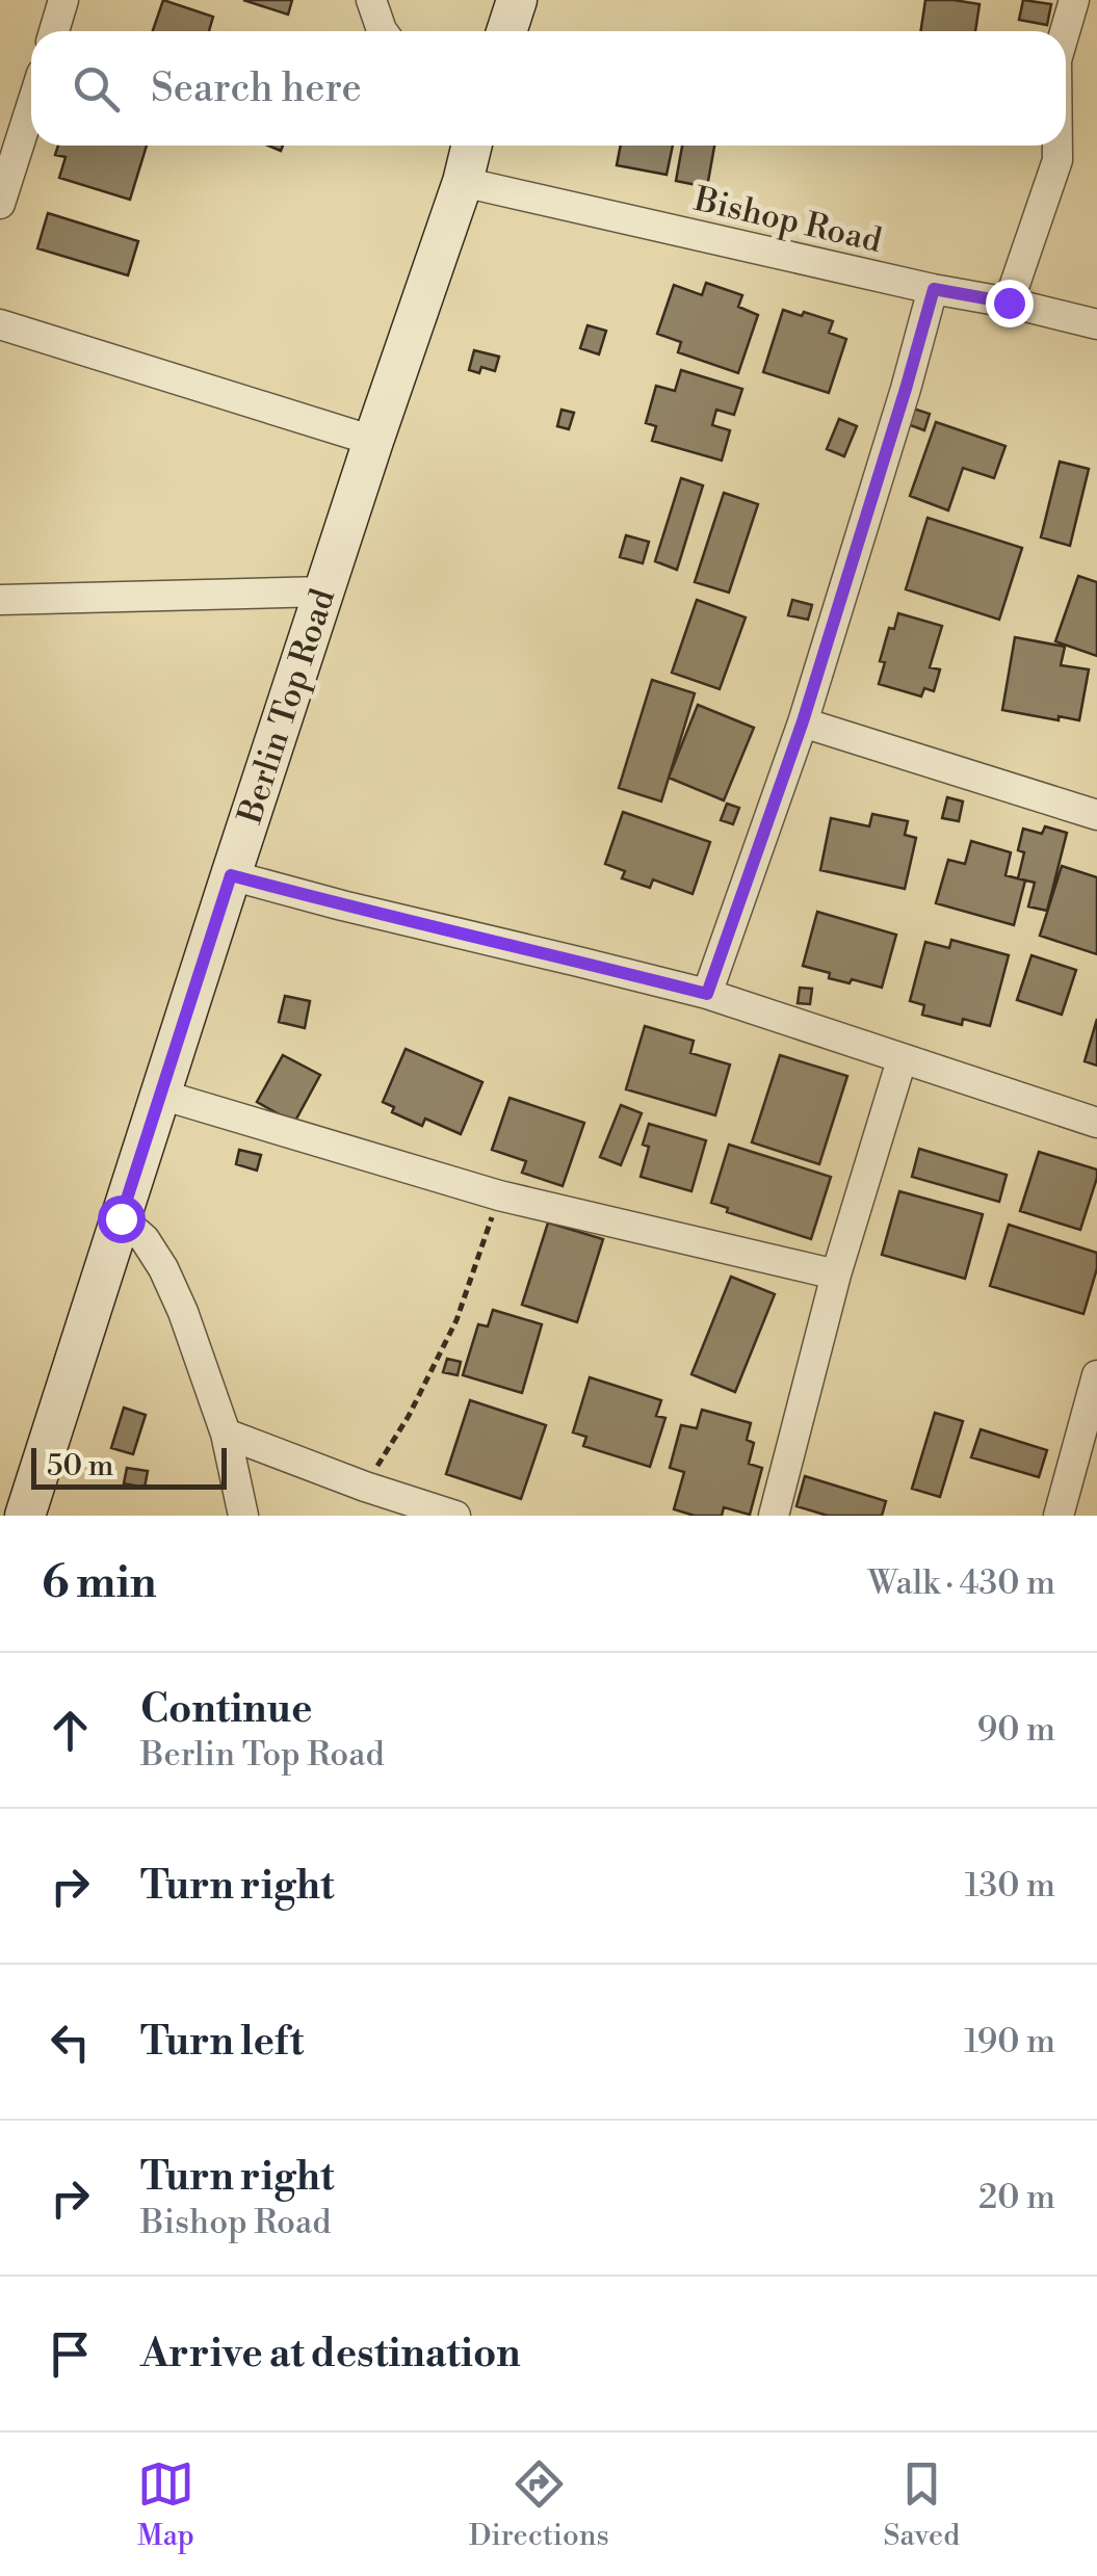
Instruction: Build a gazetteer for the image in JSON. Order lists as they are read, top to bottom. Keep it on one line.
{"streets":{"street":["Bishop Road","Berlin Top Road"]},"crossings":[["Bishop Road","Berlin Top Road"]],"scale_bar":"50 m","page":{"search":"Search here","scale":"50 m","heading":["6 min","Walk · 430 m"],"list":[["Continue","Berlin Top Road","90 m"],["Turn right","130 m"],["Turn left","190 m"],["Turn right","Bishop Road","20 m"],"Arrive at destination"],"nav":["Map","Directions","Saved"]}}
